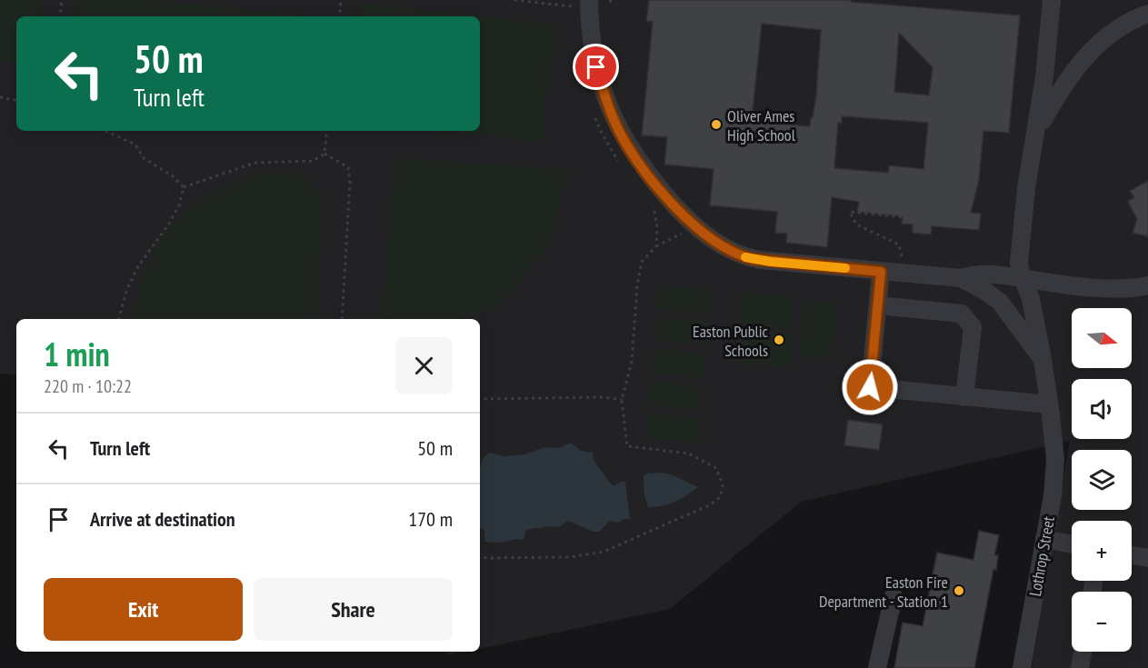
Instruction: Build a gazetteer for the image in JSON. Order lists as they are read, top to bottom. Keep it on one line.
{"streets":{"street":["Lothrop Street"]},"places":["Oliver Ames High School","Easton Public Schools","Easton Fire Department - Station 1"],"north":"right","page":{"turn":["50 m","Turn left"],"map_buttons":["+","−"],"heading":["1 min","220 m · 10:22"],"list":[{"name":"Turn left","value":"50 m"},{"name":"Arrive at destination","value":"170 m"}],"buttons":["Exit","Share"]}}
